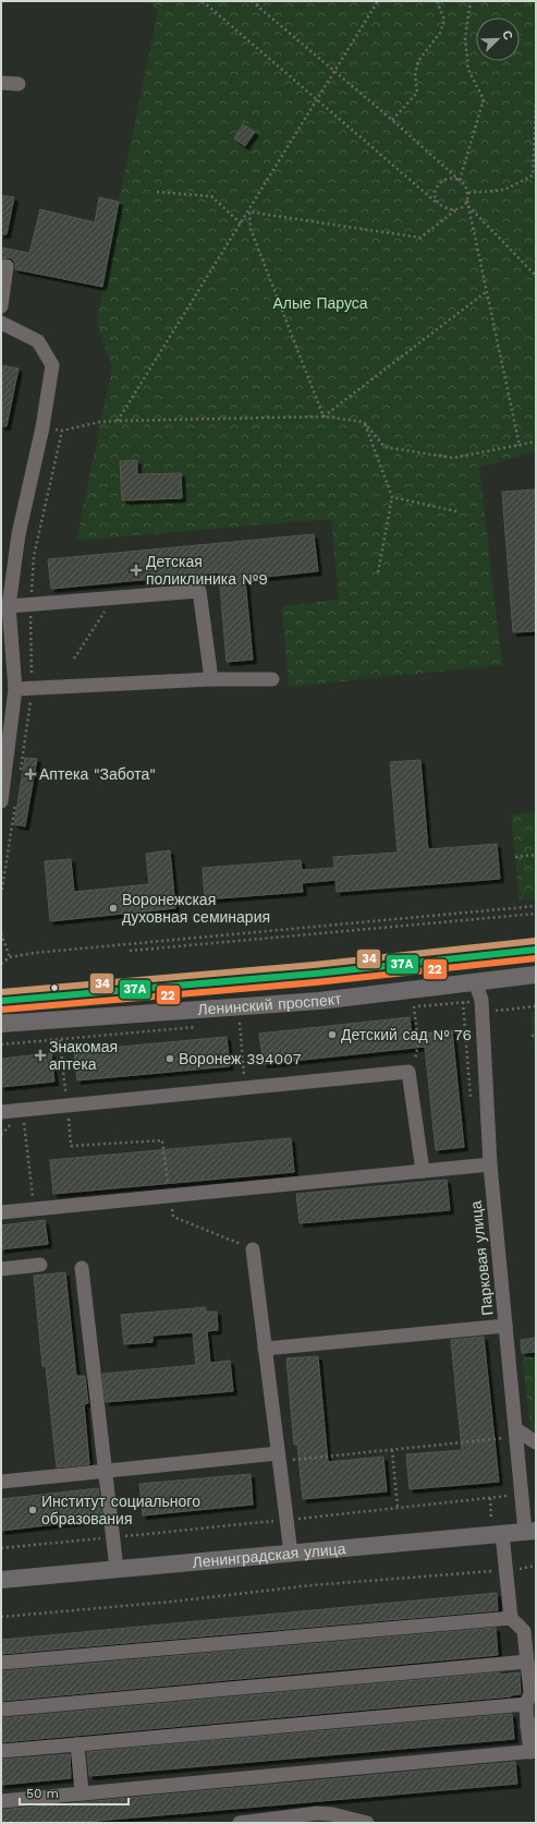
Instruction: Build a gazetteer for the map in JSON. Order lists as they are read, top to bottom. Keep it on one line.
{"streets":{"main road":["Ленинский проспект","Ленинградская улица"],"street":["Парковая улица"]},"crossings":[["Ленинский проспект","Парковая улица"],["Парковая улица","Ленинградская улица"]],"parks":["Алые Паруса"],"places":{"health":["Детская поликлиника №9","Аптека \"Забота\"","Знакомая аптека"],"other":["Воронежская духовная семинария","Детский сад № 76","Воронеж 394007","Институт социального образования"]},"lines":["transit line 34","transit line 37А","transit line 22"],"scale_bar":"50 m","north":"top right"}
